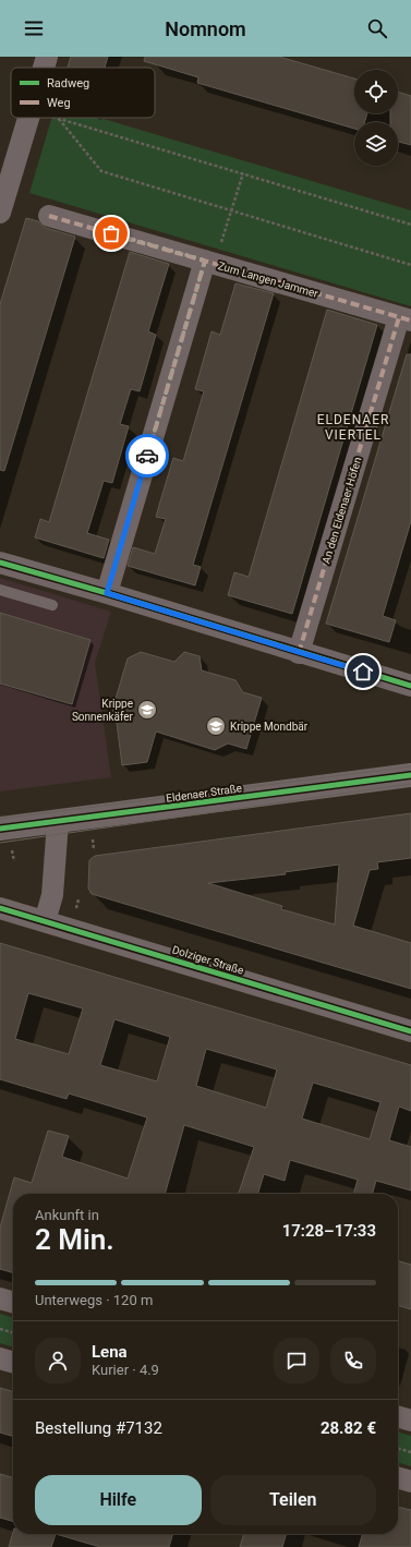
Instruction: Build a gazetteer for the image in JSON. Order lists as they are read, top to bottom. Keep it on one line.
{"streets":{"street":["Zum Langen Jammer","An den Eldenaer Höfen","Eldenaer Straße","Dolziger Straße"]},"crossings":[["Zum Langen Jammer","An den Eldenaer Höfen"]],"districts":["ELDENAER VIERTEL"],"places":{"school or university":["Krippe Sonnenkäfer","Krippe Mondbär"]},"legend":["Radweg","Weg"],"page":{"header":"Nomnom","heading":["2 Min.","Ankunft in","17:28–17:33"],"panel":["Lena","Kurier · 4.9","Bestellung #7132","28.82 €"],"bar":"Unterwegs · 120 m","buttons":["Hilfe","Teilen"]}}
